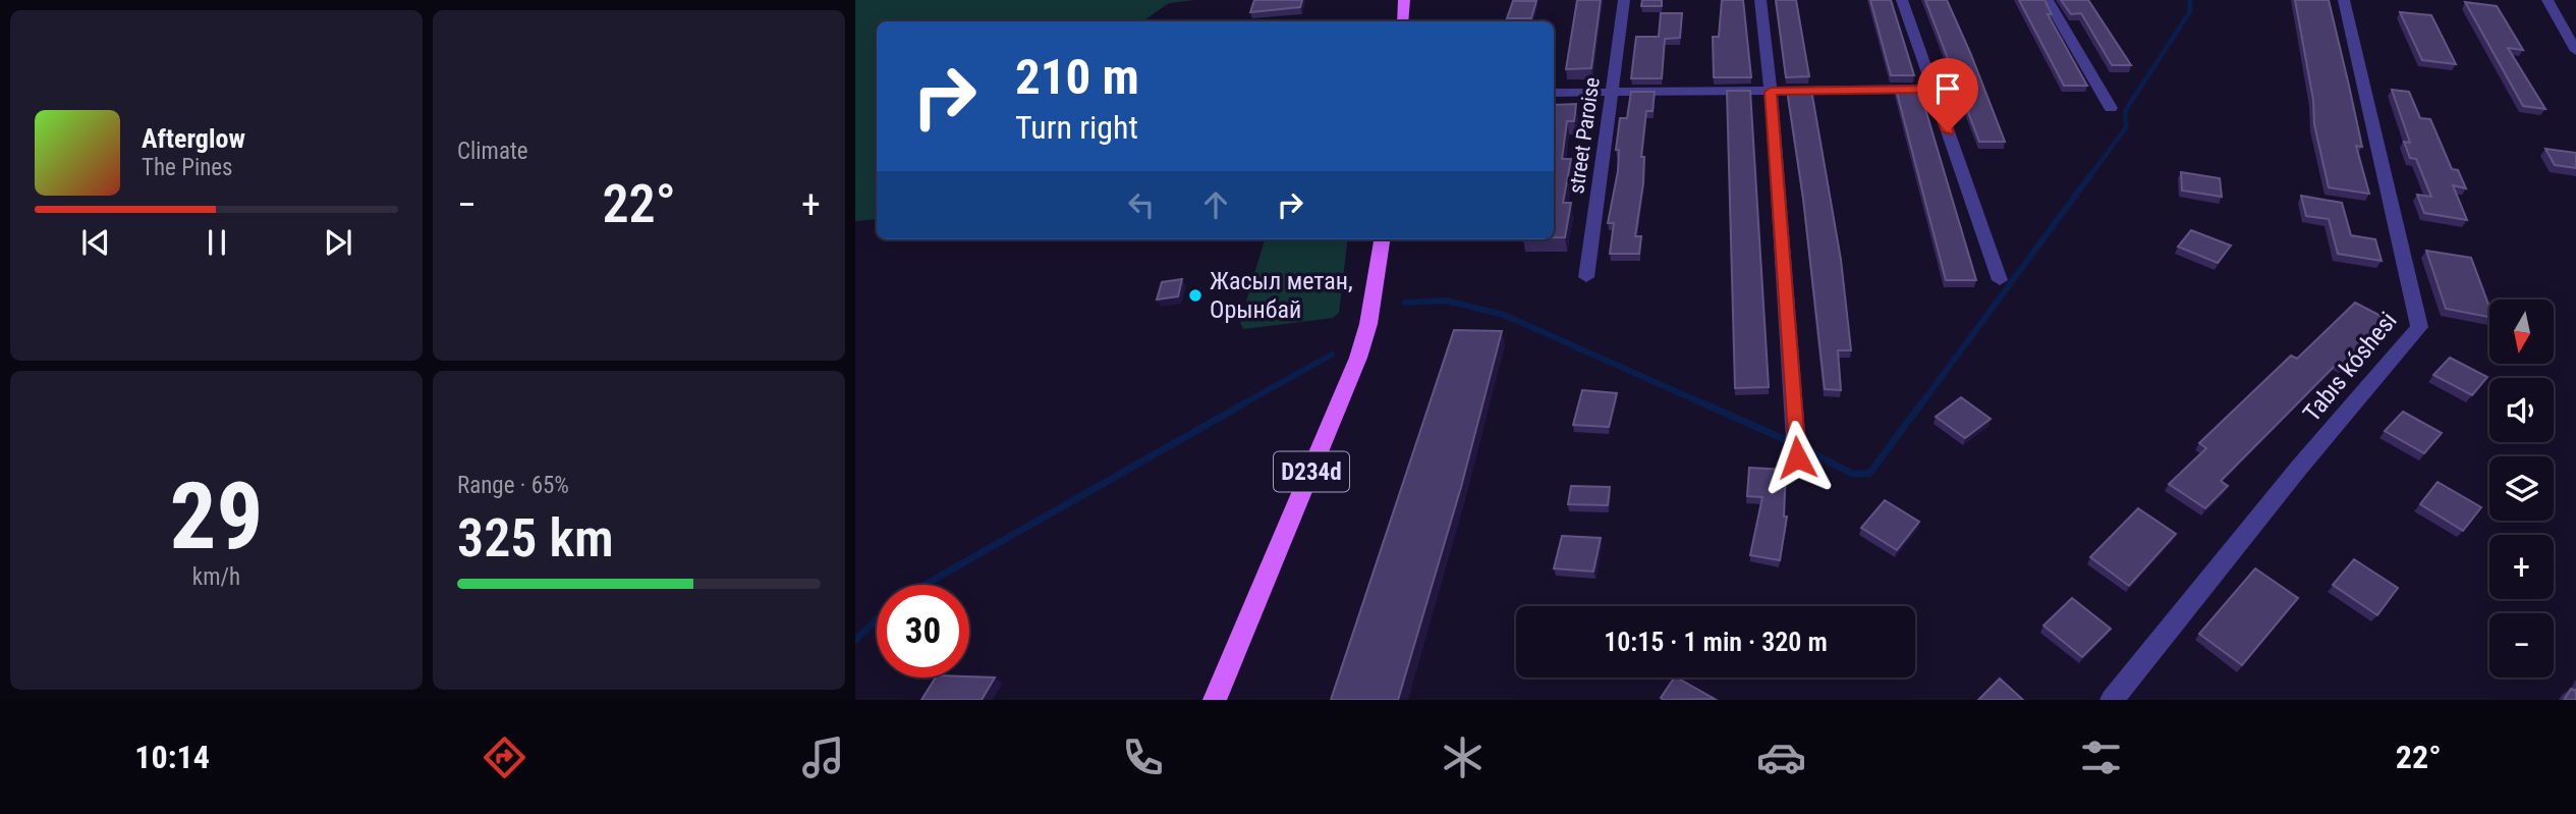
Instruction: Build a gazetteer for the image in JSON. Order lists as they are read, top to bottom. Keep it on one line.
{"streets":{"main road":["D234d"],"street":["street Paroise","Tabıs kóshesi"]},"places":["Жасыл метан, Орынбай"],"north":"bottom","page":{"tile":["Climate",["29","km/h"],["Range · 65%","325 km"]],"turn":["210 m","Turn right"],"song":["Afterglow","The Pines"],"heat":["−","22°","+"],"map_buttons":["+","−"],"limit":"30","trip":"10:15 · 1 min · 320 m","tabs":["10:14","22°"]}}
